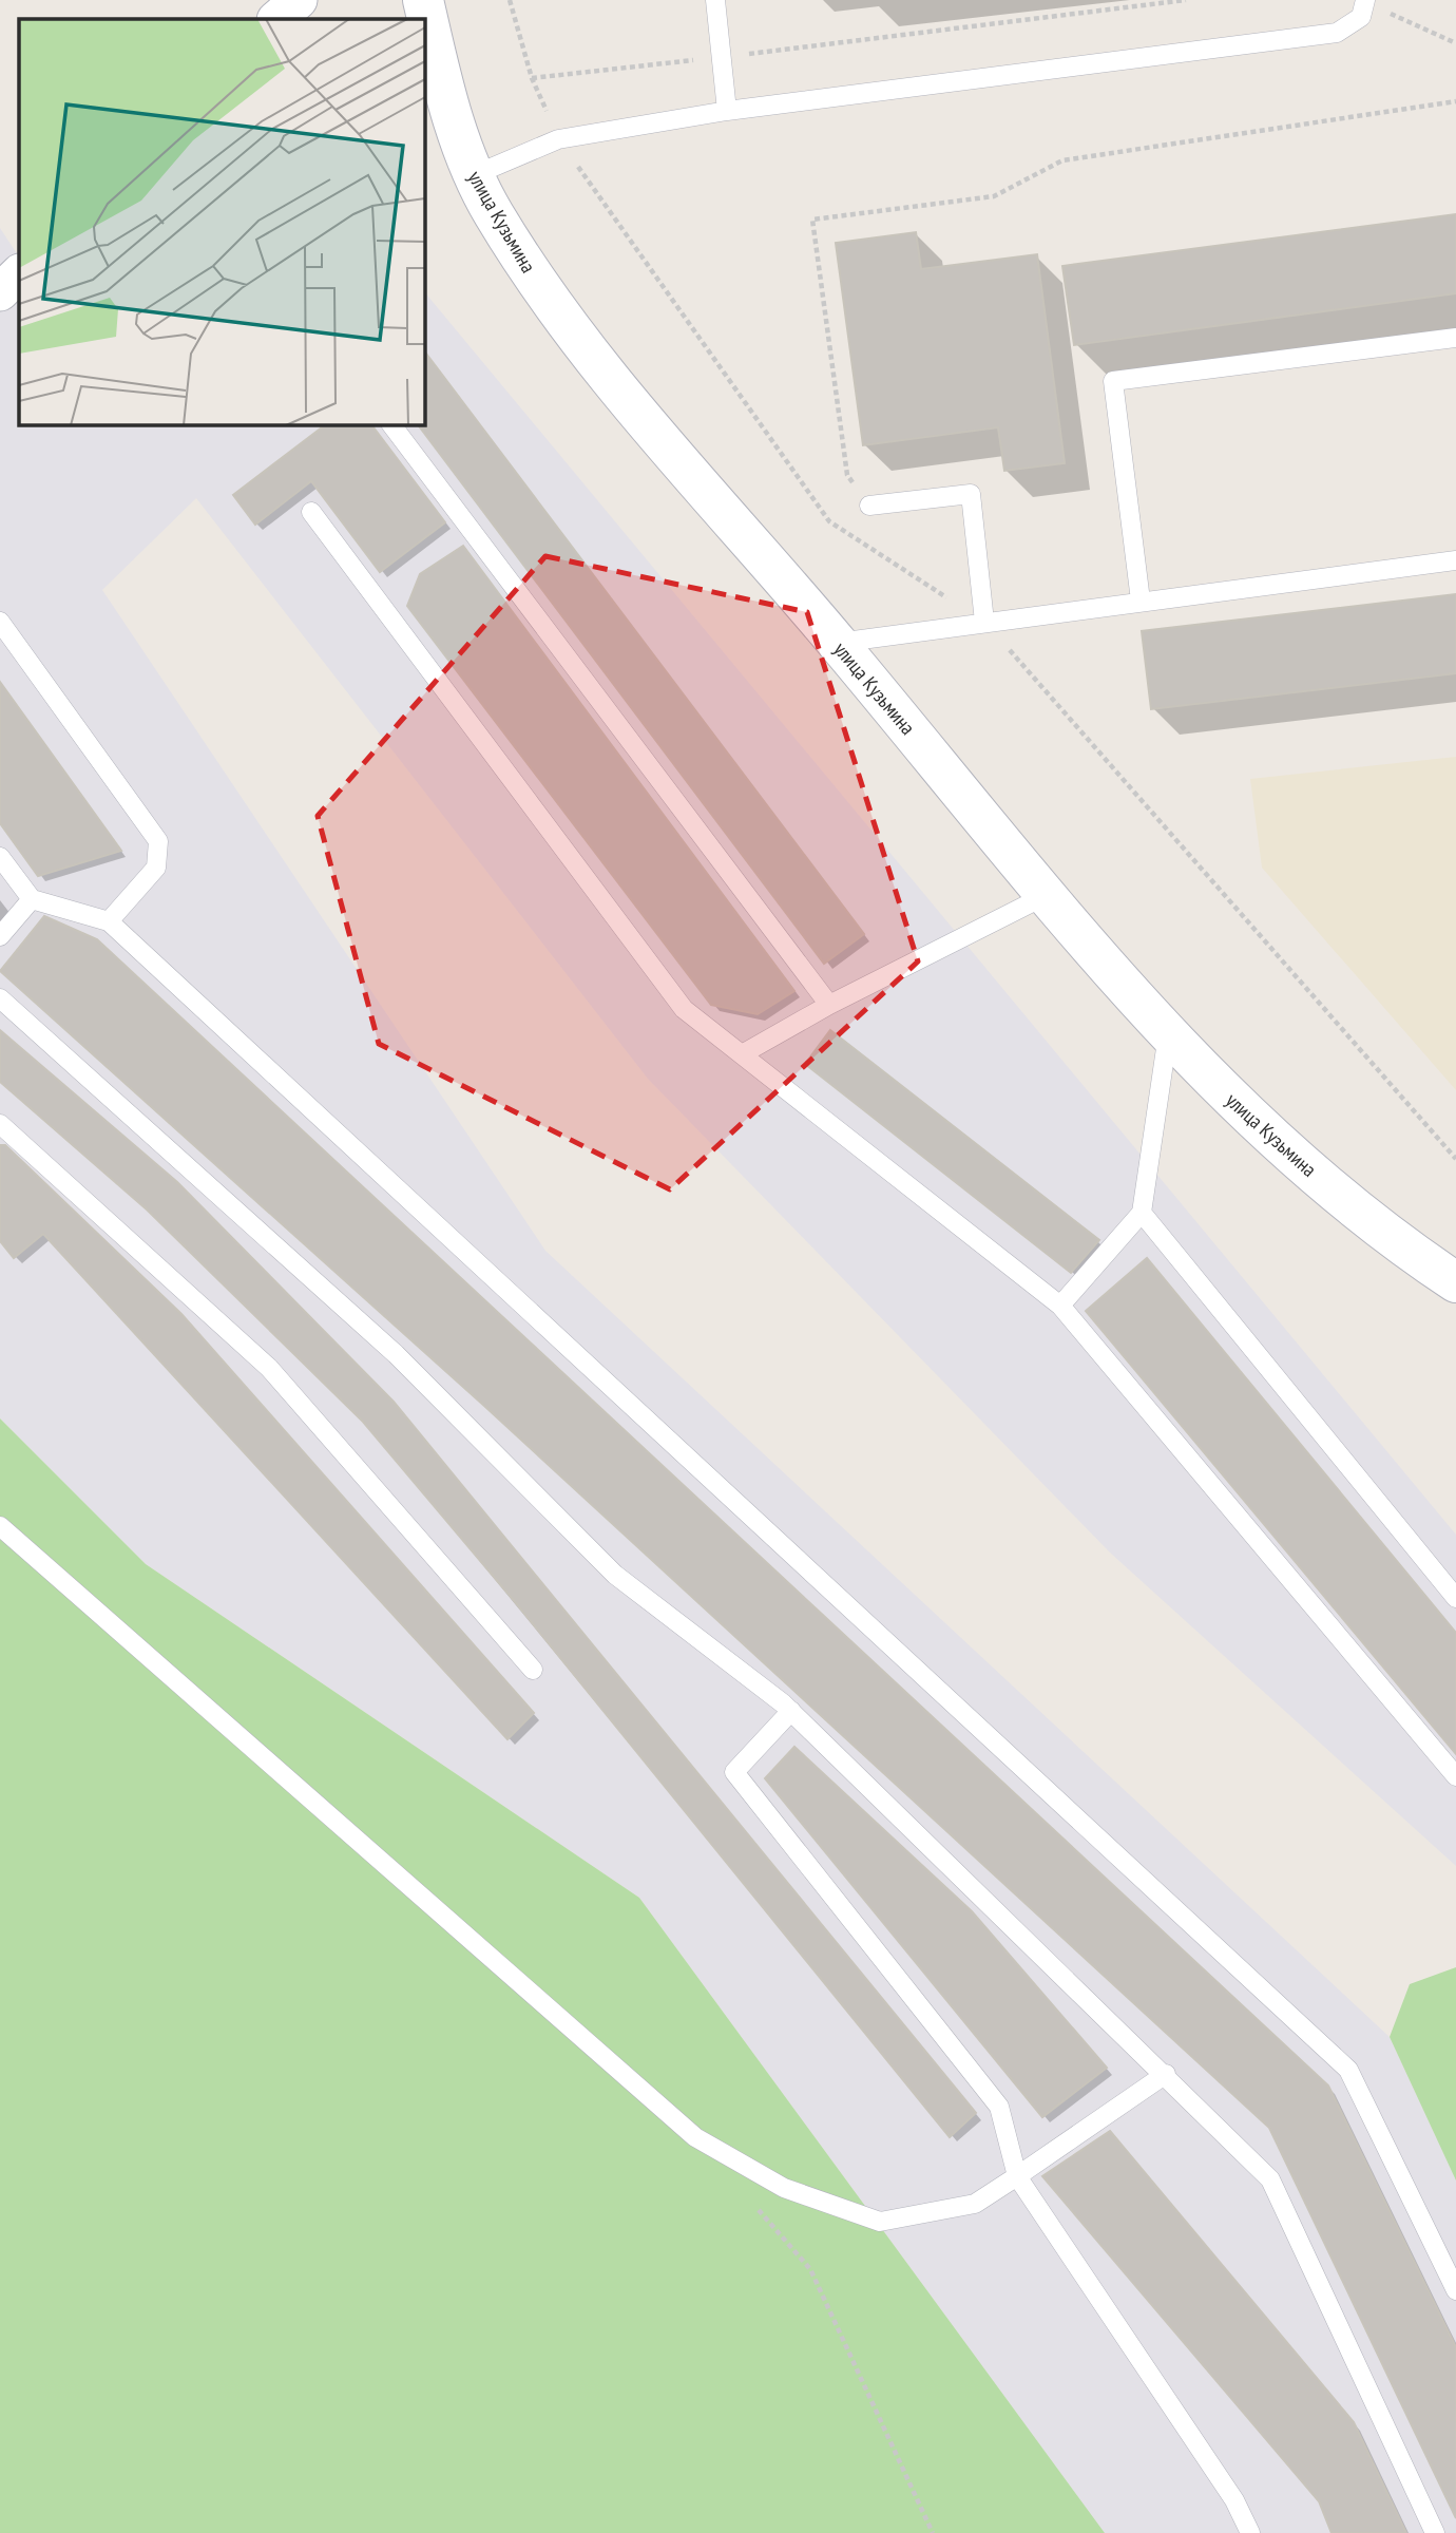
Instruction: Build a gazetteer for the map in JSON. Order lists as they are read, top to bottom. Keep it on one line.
{"streets":{"main road":["улица Кузьмина"]}}
